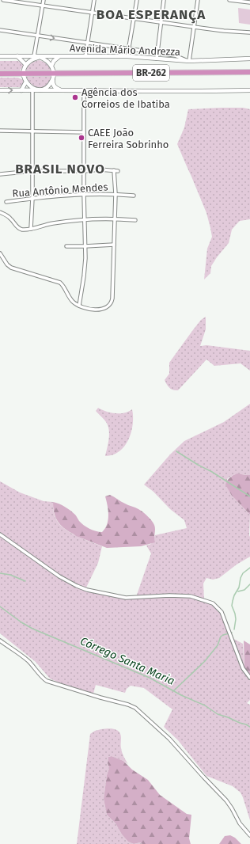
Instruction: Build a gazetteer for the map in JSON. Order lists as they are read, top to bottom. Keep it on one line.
{"streets":{"highway":["BR-262"],"street":["Avenida Mário Andrezza","Rua Antônio Mendes"]},"districts":["BOA ESPERANÇA","BRASIL NOVO"],"water":["Córrego Santa Maria"],"places":["Agência dos Correios de Ibatiba","CAEE João Ferreira Sobrinho"]}
